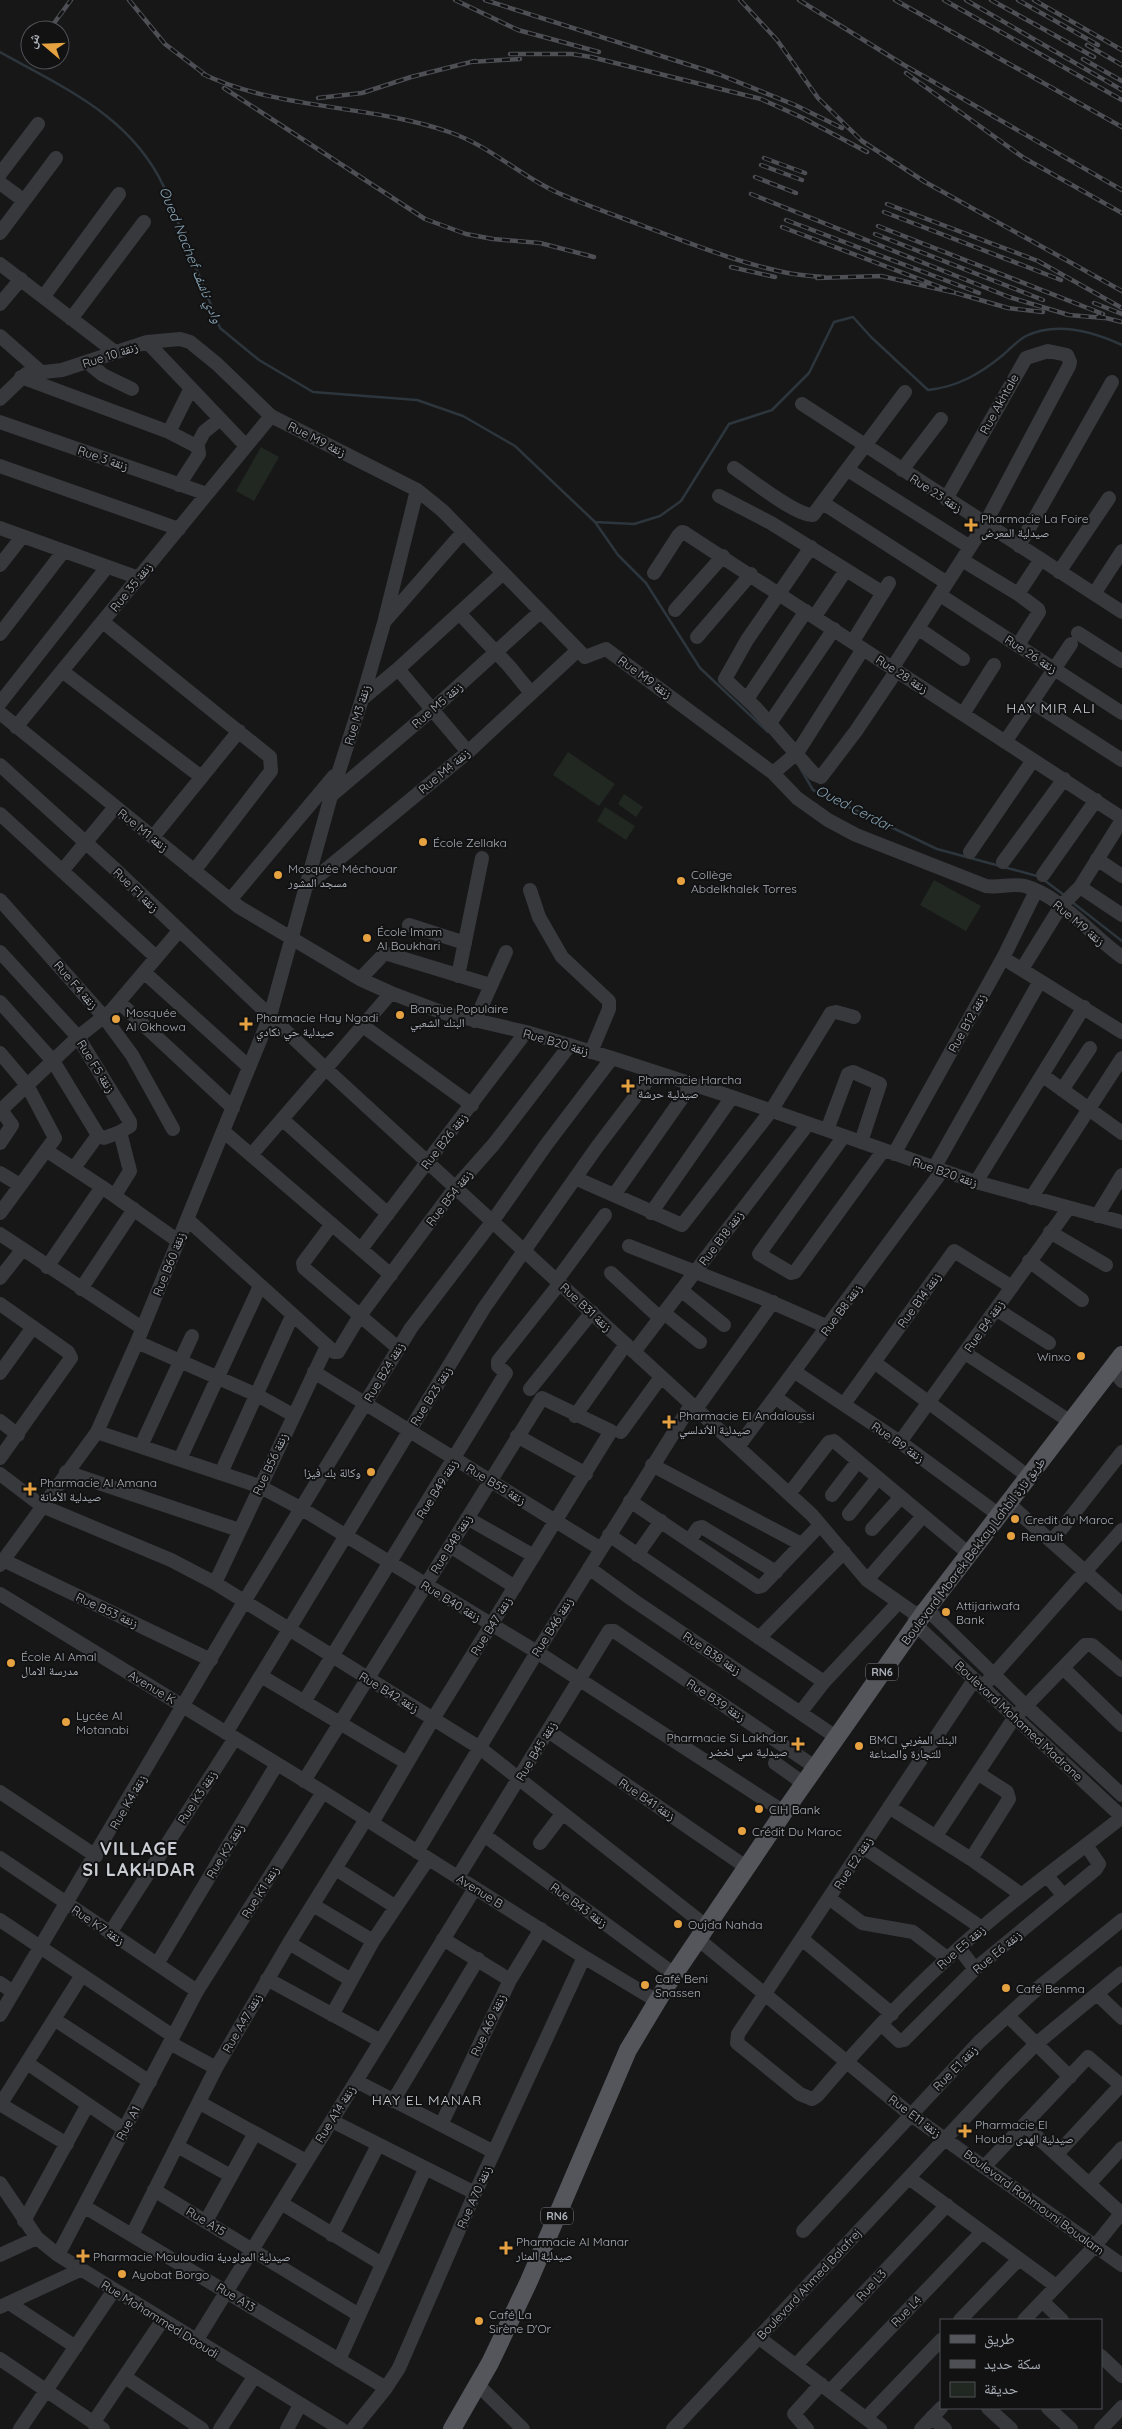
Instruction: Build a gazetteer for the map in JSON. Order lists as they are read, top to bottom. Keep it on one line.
{"streets":{"main road":["Boulevard Mbarek Bekkay Lahbil طريق تازة","RN6"],"street":["Rue 10 زنقة","Rue Akhtale","Rue M9 زنقة","Rue 3 زنقة","Rue 23 زنقة","Rue 35 زنقة","Rue 26 زنقة","Rue 28 زنقة","Rue M5 زنقة","Rue M3 زنقة","Rue M4 زنقة","Rue M1 زنقة","Rue F1 زنقة","Rue F4 زنقة","Rue B12 زنقة","Rue B20 زنقة","Rue F5 زنقة","Rue B26 زنقة","Rue B54 زنقة","Rue B18 زنقة","Rue B60 زنقة","Rue B14 زنقة","Rue B31 زنقة","Rue B8 زنقة","Rue B4 زنقة","Rue B24 زنقة","Rue B23 زنقة","Rue B9 زنقة","Rue B56 زنقة","Rue B55 زنقة","Rue B49 زنقة","Rue B48 زنقة","Rue B40 زنقة","Rue B53 زنقة","Rue B47 زنقة","Rue B46 زنقة","Rue B38 زنقة","Avenue K","Rue B42 زنقة","Rue B39 زنقة","Boulevard Mohamed Madrane","Rue B45 زنقة","Rue K3 زنقة","Rue B41 زنقة","Rue K4 زنقة","Rue K2 زنقة","Rue E2 زنقة","Avenue B","Rue K1 زنقة","Rue B43 زنقة","Rue K7 زنقة","Rue E5 زنقة","Rue E6 زنقة","Rue A47 زنقة","Rue A69 زنقة","Rue E1 زنقة","Rue A14 زنقة","Rue E11 زنقة","Rue A1","Rue A70 زنقة","Boulevard Rahmouni Boualam","Rue A15","Boulevard Ahmed Balafrej","Rue L3","Rue A13","Rue L4","Rue Mohammed Daoudi"]},"crossings":[["Rue 10 زنقة","Rue M9 زنقة"],["Rue 10 زنقة","Rue 35 زنقة"],["Rue Akhtale","Rue 23 زنقة"],["Rue M9 زنقة","Rue 35 زنقة"],["Rue M9 زنقة","Rue M5 زنقة"],["Rue M9 زنقة","Rue M3 زنقة"],["Rue M9 زنقة","Rue M4 زنقة"],["Rue M9 زنقة","Rue B12 زنقة"],["Rue 3 زنقة","Rue 35 زنقة"],["Rue 35 زنقة","Rue M1 زنقة"],["Rue M5 زنقة","Rue M3 زنقة"],["Rue M3 زنقة","Rue M4 زنقة"],["Rue M3 زنقة","Rue M1 زنقة"],["Rue M3 زنقة","Rue B20 زنقة"],["Rue M3 زنقة","Rue B60 زنقة"],["Rue M1 زنقة","Rue B20 زنقة"],["Rue M1 زنقة","Rue B60 زنقة"],["Rue F1 زنقة","Rue B60 زنقة"],["Rue F1 زنقة","Rue B31 زنقة"],["Rue B12 زنقة","Rue B20 زنقة"],["Rue B20 زنقة","Rue B26 زنقة"],["Rue B20 زنقة","Rue B54 زنقة"],["Rue B20 زنقة","Rue B18 زنقة"],["Rue B20 زنقة","Rue B60 زنقة"],["Rue B20 زنقة","Rue B8 زنقة"],["Rue B20 زنقة","Rue B4 زنقة"],["Rue B20 زنقة","Rue B24 زنقة"],["Rue B20 زنقة","Rue B23 زنقة"],["Rue B26 زنقة","Rue B31 زنقة"],["Rue B54 زنقة","Rue B31 زنقة"],["Rue B54 زنقة","Rue B56 زنقة"],["Rue B18 زنقة","Rue B31 زنقة"],["Rue B18 زنقة","Rue B48 زنقة"],["Rue B60 زنقة","Rue B31 زنقة"],["Rue B60 زنقة","Rue B40 زنقة"],["Rue B60 زنقة","Rue B53 زنقة"],["Rue B60 زنقة","Rue B42 زنقة"],["Rue B14 زنقة","Rue B4 زنقة"],["Rue B14 زنقة","Rue B9 زنقة"],["Rue B31 زنقة","Rue B8 زنقة"],["Rue B31 زنقة","Rue B24 زنقة"],["Rue B31 زنقة","Rue B23 زنقة"],["Rue B31 زنقة","Rue B49 زنقة"],["Rue B31 زنقة","Boulevard Mbarek Bekkay Lahbil طريق تازة"],["Rue B31 زنقة","Rue B47 زنقة"],["Rue B31 زنقة","Rue B46 زنقة"],["Rue B31 زنقة","Boulevard Mohamed Madrane"],["Rue B8 زنقة","Rue B9 زنقة"],["Rue B4 زنقة","Rue B9 زنقة"],["Rue B24 زنقة","Rue B55 زنقة"],["Rue B24 زنقة","Rue B40 زنقة"],["Rue B24 زنقة","Rue B53 زنقة"],["Rue B24 زنقة","Avenue K"],["Rue B24 زنقة","Rue B42 زنقة"],["Rue B24 زنقة","Rue K4 زنقة"],["Rue B23 زنقة","Rue B55 زنقة"],["Rue B23 زنقة","Rue B40 زنقة"],["Rue B23 زنقة","Avenue K"],["Rue B23 زنقة","Rue B42 زنقة"],["Rue B23 زنقة","Rue K3 زنقة"],["Rue B9 زنقة","Boulevard Mbarek Bekkay Lahbil طريق تازة"],["Rue B56 زنقة","Rue B55 زنقة"],["Rue B56 زنقة","Rue B40 زنقة"],["Rue B56 زنقة","Rue B42 زنقة"],["Rue B55 زنقة","Rue B49 زنقة"],["Rue B55 زنقة","Rue B48 زنقة"],["Rue B55 زنقة","Rue B47 زنقة"],["Rue B55 زنقة","Rue B46 زنقة"],["Rue B49 زنقة","Rue B40 زنقة"],["Rue B49 زنقة","Rue B42 زنقة"],["Rue B48 زنقة","Rue B40 زنقة"],["Rue B48 زنقة","Rue B47 زنقة"],["Rue B48 زنقة","Avenue K"],["Rue B48 زنقة","Rue B42 زنقة"],["Rue B48 زنقة","Avenue B"],["Boulevard Mbarek Bekkay Lahbil طريق تازة","Rue B40 زنقة"],["Boulevard Mbarek Bekkay Lahbil طريق تازة","Rue B38 زنقة"],["Boulevard Mbarek Bekkay Lahbil طريق تازة","Rue B42 زنقة"],["Boulevard Mbarek Bekkay Lahbil طريق تازة","Rue B39 زنقة"],["Boulevard Mbarek Bekkay Lahbil طريق تازة","Boulevard Mohamed Madrane"],["Boulevard Mbarek Bekkay Lahbil طريق تازة","Rue B41 زنقة"],["Boulevard Mbarek Bekkay Lahbil طريق تازة","Avenue B"],["Boulevard Mbarek Bekkay Lahbil طريق تازة","Rue B43 زنقة"],["Boulevard Mbarek Bekkay Lahbil طريق تازة","Rue E11 زنقة"],["Rue B40 زنقة","Rue B47 زنقة"],["Rue B40 زنقة","Rue B46 زنقة"],["Rue B40 زنقة","Rue B45 زنقة"],["Rue B47 زنقة","Rue B42 زنقة"],["Rue B47 زنقة","Avenue B"],["Rue B47 زنقة","Rue A47 زنقة"],["Rue B46 زنقة","Rue B38 زنقة"],["Rue B46 زنقة","Rue B42 زنقة"],["Rue B46 زنقة","Avenue B"],["Avenue K","Rue K3 زنقة"],["Avenue K","Rue K4 زنقة"],["Avenue K","Rue K2 زنقة"],["Avenue K","Avenue B"],["Rue B42 زنقة","Rue B45 زنقة"],["Rue B42 زنقة","Rue E11 زنقة"],["Rue B39 زنقة","Rue B45 زنقة"],["Boulevard Mohamed Madrane","Rue E2 زنقة"],["Boulevard Mohamed Madrane","Rue E5 زنقة"],["Rue B45 زنقة","Rue B41 زنقة"],["Rue B45 زنقة","Avenue B"],["Rue B45 زنقة","Rue B43 زنقة"],["Rue K3 زنقة","Rue K7 زنقة"],["Rue K4 زنقة","Rue K7 زنقة"],["Rue K2 زنقة","Rue K7 زنقة"],["Rue E2 زنقة","Rue E5 زنقة"],["Rue E2 زنقة","Rue E11 زنقة"],["Avenue B","Rue K1 زنقة"],["Avenue B","Rue A47 زنقة"],["Avenue B","Rue A69 زنقة"],["Avenue B","Rue A14 زنقة"],["Avenue B","Rue A70 زنقة"],["Rue K1 زنقة","Rue K7 زنقة"],["Rue K1 زنقة","Rue A1"],["Rue K7 زنقة","Rue A1"],["Rue E5 زنقة","Rue E6 زنقة"],["Rue E5 زنقة","Rue E11 زنقة"],["Rue A47 زنقة","Rue A15"],["Rue A47 زنقة","Rue A13"],["Rue E1 زنقة","Rue E11 زنقة"],["Rue A14 زنقة","Rue A15"],["Rue A14 زنقة","Rue A13"],["Rue A14 زنقة","Rue Mohammed Daoudi"],["Rue E11 زنقة","Boulevard Rahmouni Boualam"],["Rue E11 زنقة","Boulevard Ahmed Balafrej"],["Rue A1","Rue A13"],["Rue A1","Rue Mohammed Daoudi"],["Rue A70 زنقة","Rue A13"],["Boulevard Rahmouni Boualam","Boulevard Ahmed Balafrej"]],"districts":["HAY MIR ALI","VILLAGE SI LAKHDAR","HAY EL MANAR"],"water":["Oued Nachef وادي ناشف","Oued Cerdar"],"places":{"health":["Pharmacie La Foire صيدلية المعرض","Pharmacie Hay Ngadi صيدلية حي نكادي","Pharmacie Harcha صيدلية حرشة","Pharmacie El Andaloussi صيدلية الأندلسي","Pharmacie Al Amana صيدلية الأمانة","Pharmacie Si Lakhdar صيدلية سي لخضر","Pharmacie El Houda صيدلية الهدى","Pharmacie Al Manar صيدلية المنار","Pharmacie Mouloudia صيدلية المولودية"],"other":["École Zellaka","Mosquée Méchouar مسجد المشور","Collège Abdelkhalek Torres","École Imam Al Boukhari","Banque Populaire البنك الشعبي","Mosquée Al Okhowa","Winxo","وكالة بك فيزا","Credit du Maroc","Renault","Attijariwafa Bank","École Al Amal مدرسة الامال","Lycée Al Motanabi","BMCI البنك المغربي للتجارة والصناعة","CIH Bank","Crédit Du Maroc","Oujda Nahda","Café Beni Snassen","Café Benma","Ayobat Borgo","Café La Sirène D'Or"]},"legend":["طريق","سكة حديد","حديقة"],"north":"left"}
